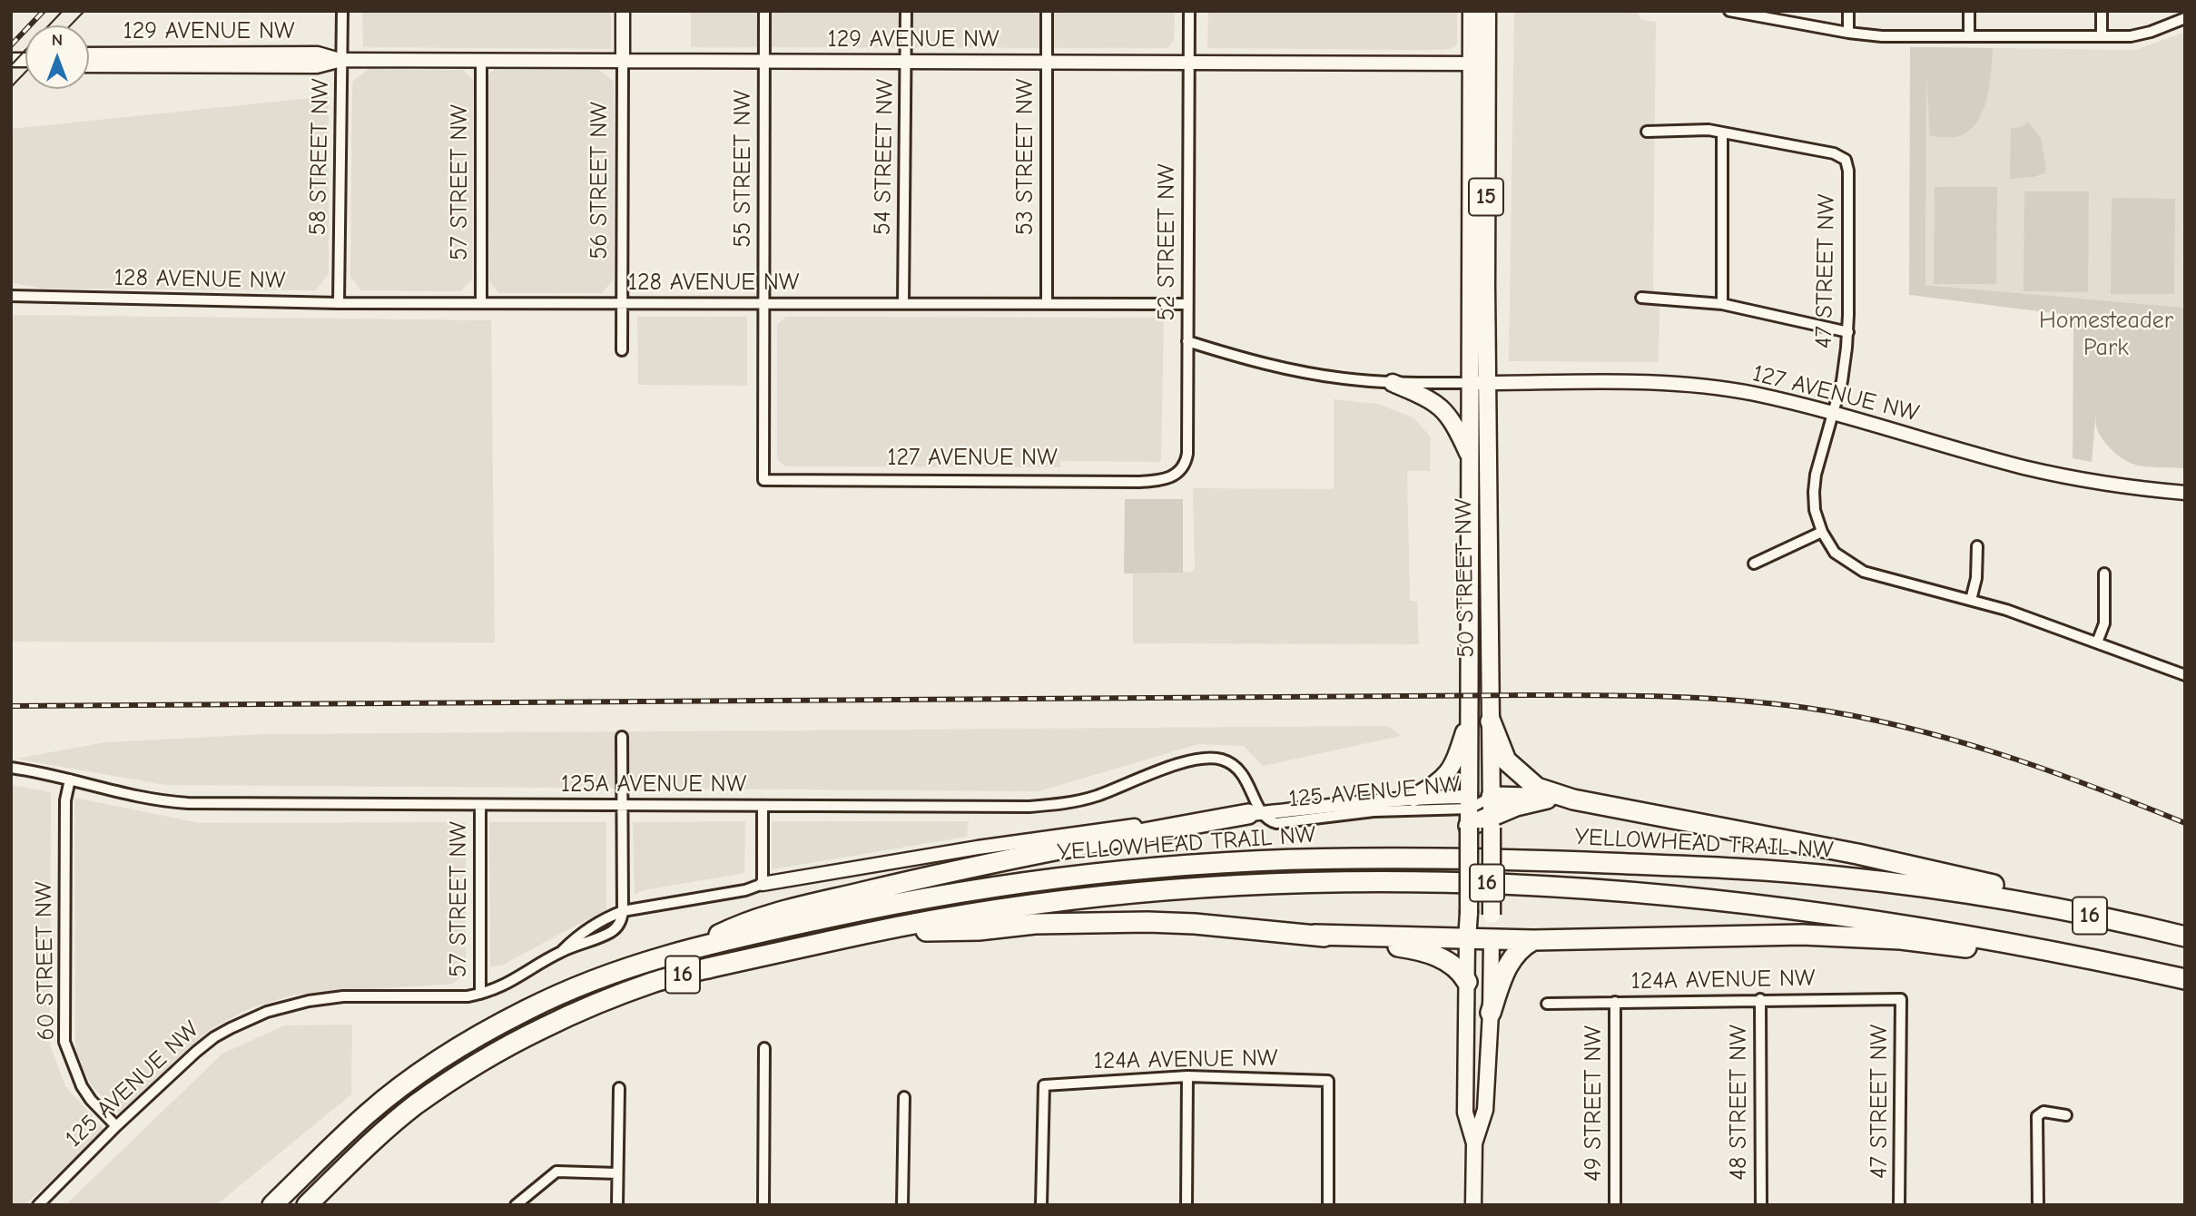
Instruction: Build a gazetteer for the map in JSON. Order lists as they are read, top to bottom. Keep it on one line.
{"streets":{"highway":["YELLOWHEAD TRAIL NW","16"],"main road":["15","50 STREET NW"],"street":["129 AVENUE NW","58 STREET NW","54 STREET NW","53 STREET NW","55 STREET NW","56 STREET NW","57 STREET NW","52 STREET NW","47 STREET NW","128 AVENUE NW","127 AVENUE NW","125A AVENUE NW","125 AVENUE NW","60 STREET NW","124A AVENUE NW","48 STREET NW","49 STREET NW"]},"crossings":[["129 AVENUE NW","58 STREET NW"],["129 AVENUE NW","54 STREET NW"],["129 AVENUE NW","53 STREET NW"],["129 AVENUE NW","55 STREET NW"],["129 AVENUE NW","56 STREET NW"],["129 AVENUE NW","57 STREET NW"],["129 AVENUE NW","52 STREET NW"],["129 AVENUE NW","50 STREET NW"],["58 STREET NW","128 AVENUE NW"],["54 STREET NW","128 AVENUE NW"],["53 STREET NW","128 AVENUE NW"],["55 STREET NW","128 AVENUE NW"],["55 STREET NW","127 AVENUE NW"],["56 STREET NW","128 AVENUE NW"],["57 STREET NW","128 AVENUE NW"],["57 STREET NW","125A AVENUE NW"],["57 STREET NW","125 AVENUE NW"],["52 STREET NW","128 AVENUE NW"],["52 STREET NW","127 AVENUE NW"],["47 STREET NW","127 AVENUE NW"],["47 STREET NW","124A AVENUE NW"],["127 AVENUE NW","50 STREET NW"],["50 STREET NW","125 AVENUE NW"],["125A AVENUE NW","125 AVENUE NW"],["125A AVENUE NW","60 STREET NW"],["125 AVENUE NW","60 STREET NW"],["124A AVENUE NW","48 STREET NW"],["124A AVENUE NW","49 STREET NW"]],"parks":["Homesteader Park"],"north":"top"}
